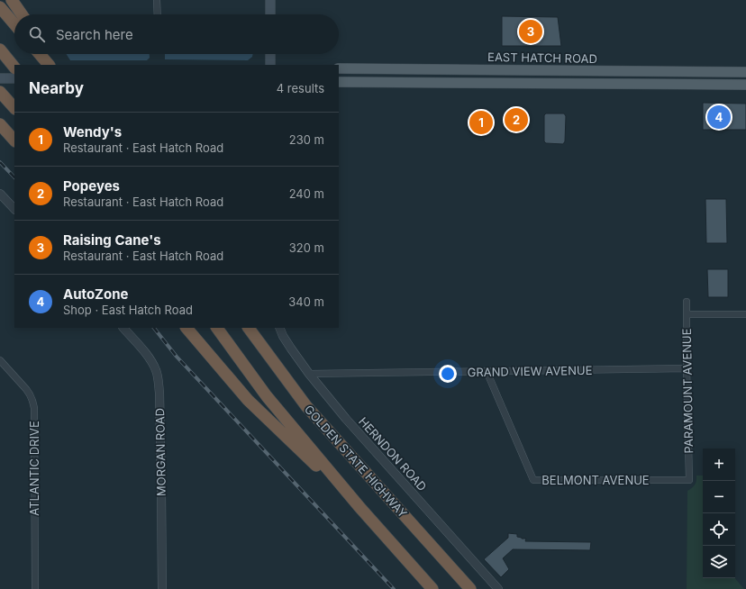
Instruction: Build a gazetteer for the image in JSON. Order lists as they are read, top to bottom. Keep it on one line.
{"streets":{"highway":["GOLDEN STATE HIGHWAY"],"main road":["EAST HATCH ROAD"],"street":["GRAND VIEW AVENUE","PARAMOUNT AVENUE","MORGAN ROAD","HERNDON ROAD","ATLANTIC DRIVE","BELMONT AVENUE"]},"crossings":[["GRAND VIEW AVENUE","PARAMOUNT AVENUE"],["GRAND VIEW AVENUE","HERNDON ROAD"],["GRAND VIEW AVENUE","BELMONT AVENUE"],["PARAMOUNT AVENUE","BELMONT AVENUE"]],"page":{"search":"Search here","pins":["3","4","2","1"],"heading":["Nearby","4 results"],"list":[{"mark":"1","name":"Wendy's","note":"Restaurant · East Hatch Road","value":"230 m"},{"mark":"2","name":"Popeyes","note":"Restaurant · East Hatch Road","value":"240 m"},{"mark":"3","name":"Raising Cane's","note":"Restaurant · East Hatch Road","value":"320 m"},{"mark":"4","name":"AutoZone","note":"Shop · East Hatch Road","value":"340 m"}],"map_buttons":["+","−"]}}
